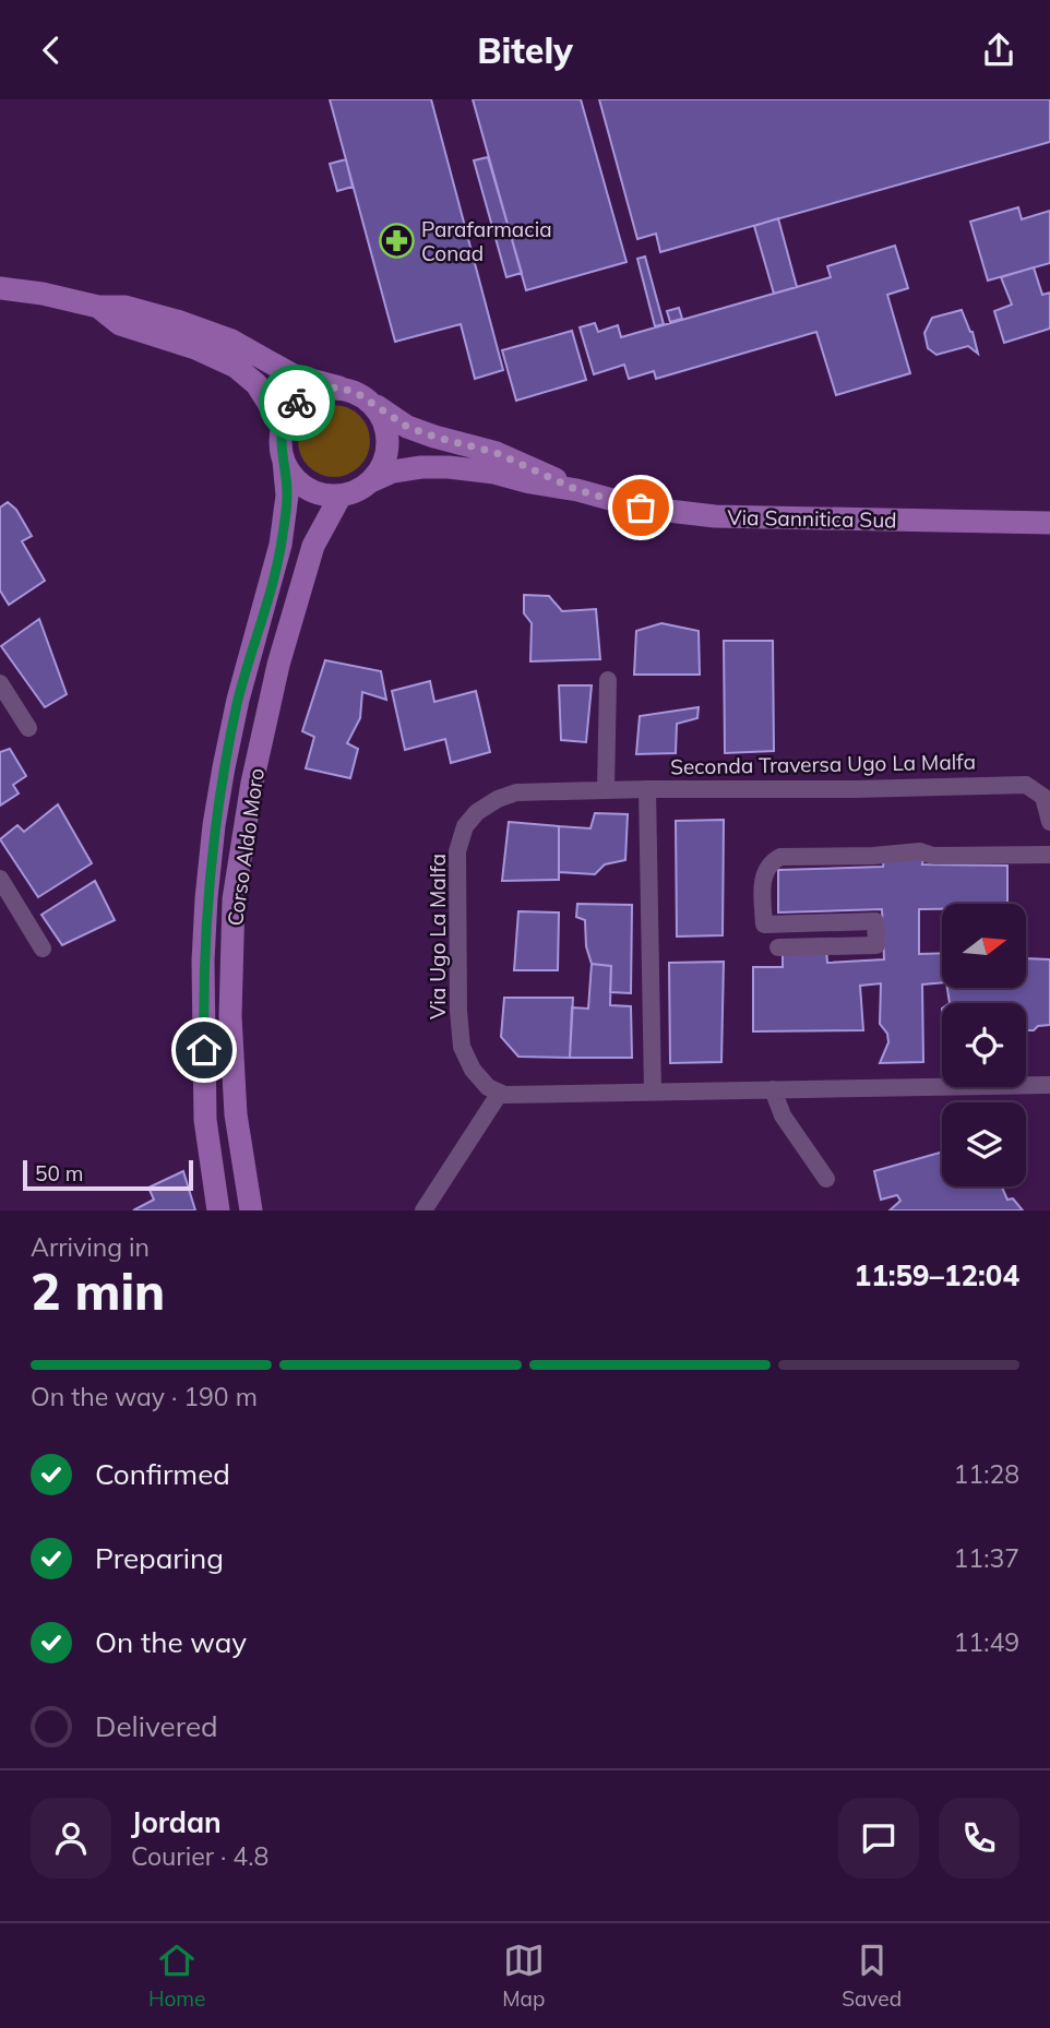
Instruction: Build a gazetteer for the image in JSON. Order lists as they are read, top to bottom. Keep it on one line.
{"streets":{"main road":["Via Sannitica Sud","Corso Aldo Moro"],"street":["Seconda Traversa Ugo La Malfa","Via Ugo La Malfa"]},"crossings":[["Via Sannitica Sud","Corso Aldo Moro"],["Seconda Traversa Ugo La Malfa","Via Ugo La Malfa"]],"places":{"pharmacy":["Parafarmacia Conad"]},"scale_bar":"50 m","north":"right","page":{"header":"Bitely","scale":"50 m","heading":["2 min","Arriving in","11:59–12:04"],"panel":["Jordan","Courier · 4.8"],"bar":"On the way · 190 m","list":[["Confirmed","11:28"],["Preparing","11:37"],["On the way","11:49"],"Delivered"],"tabs":["Home","Map","Saved"]}}
